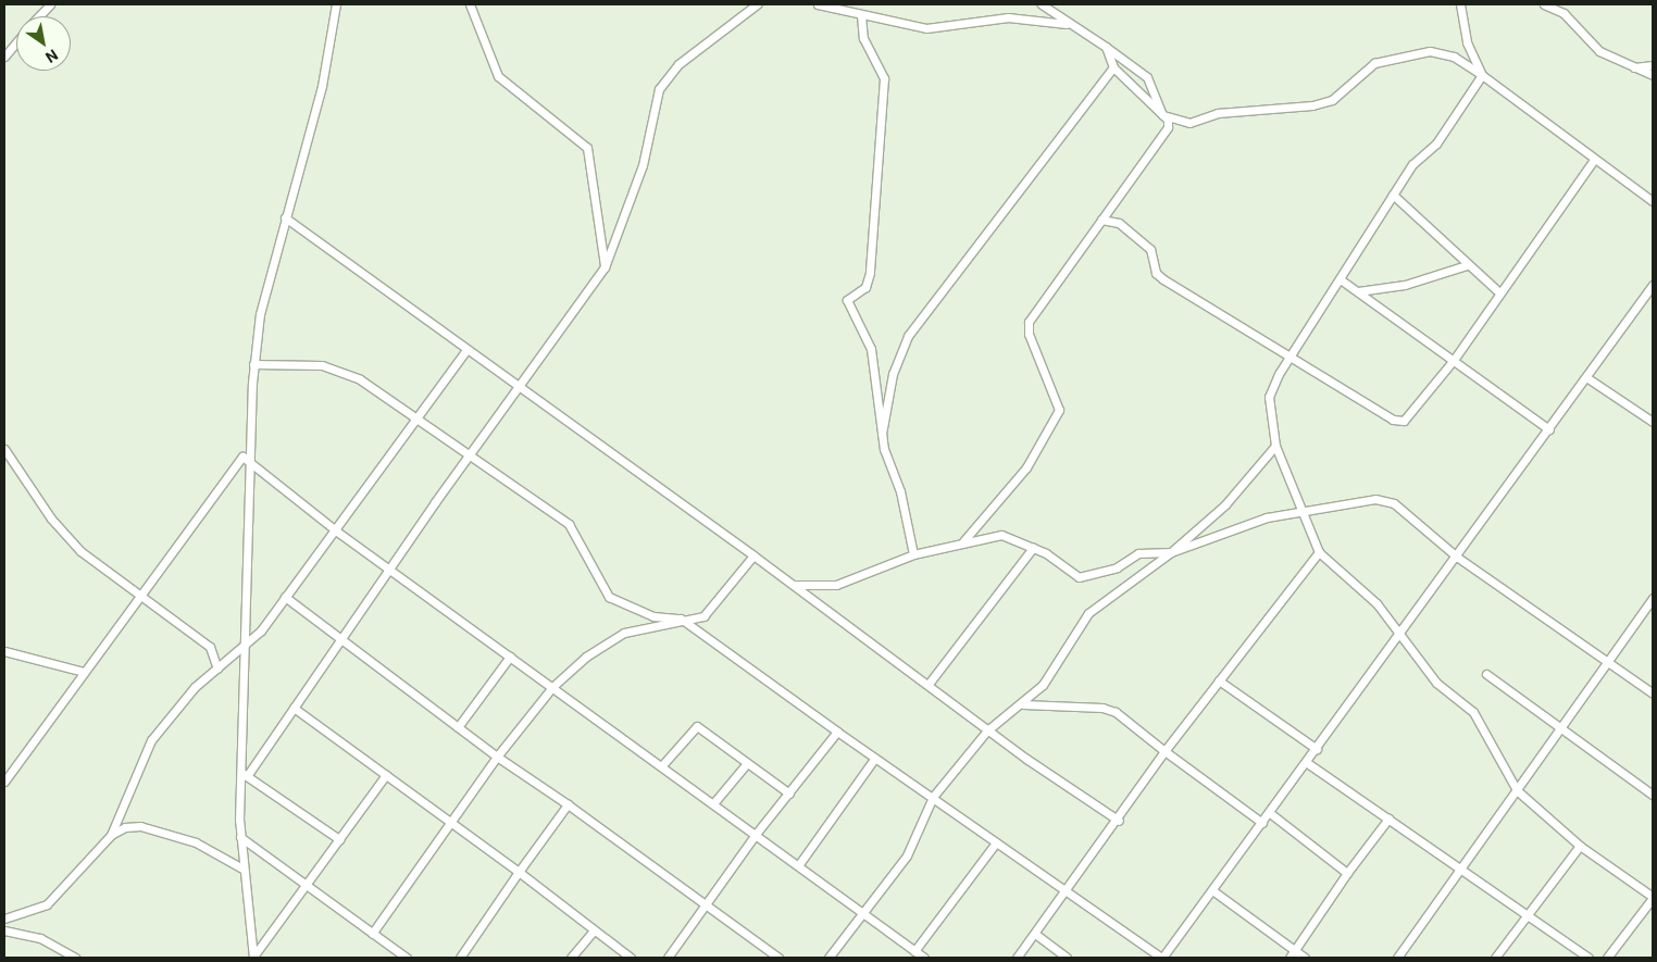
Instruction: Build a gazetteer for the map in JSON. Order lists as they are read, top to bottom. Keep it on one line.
{"north":"bottom right"}
